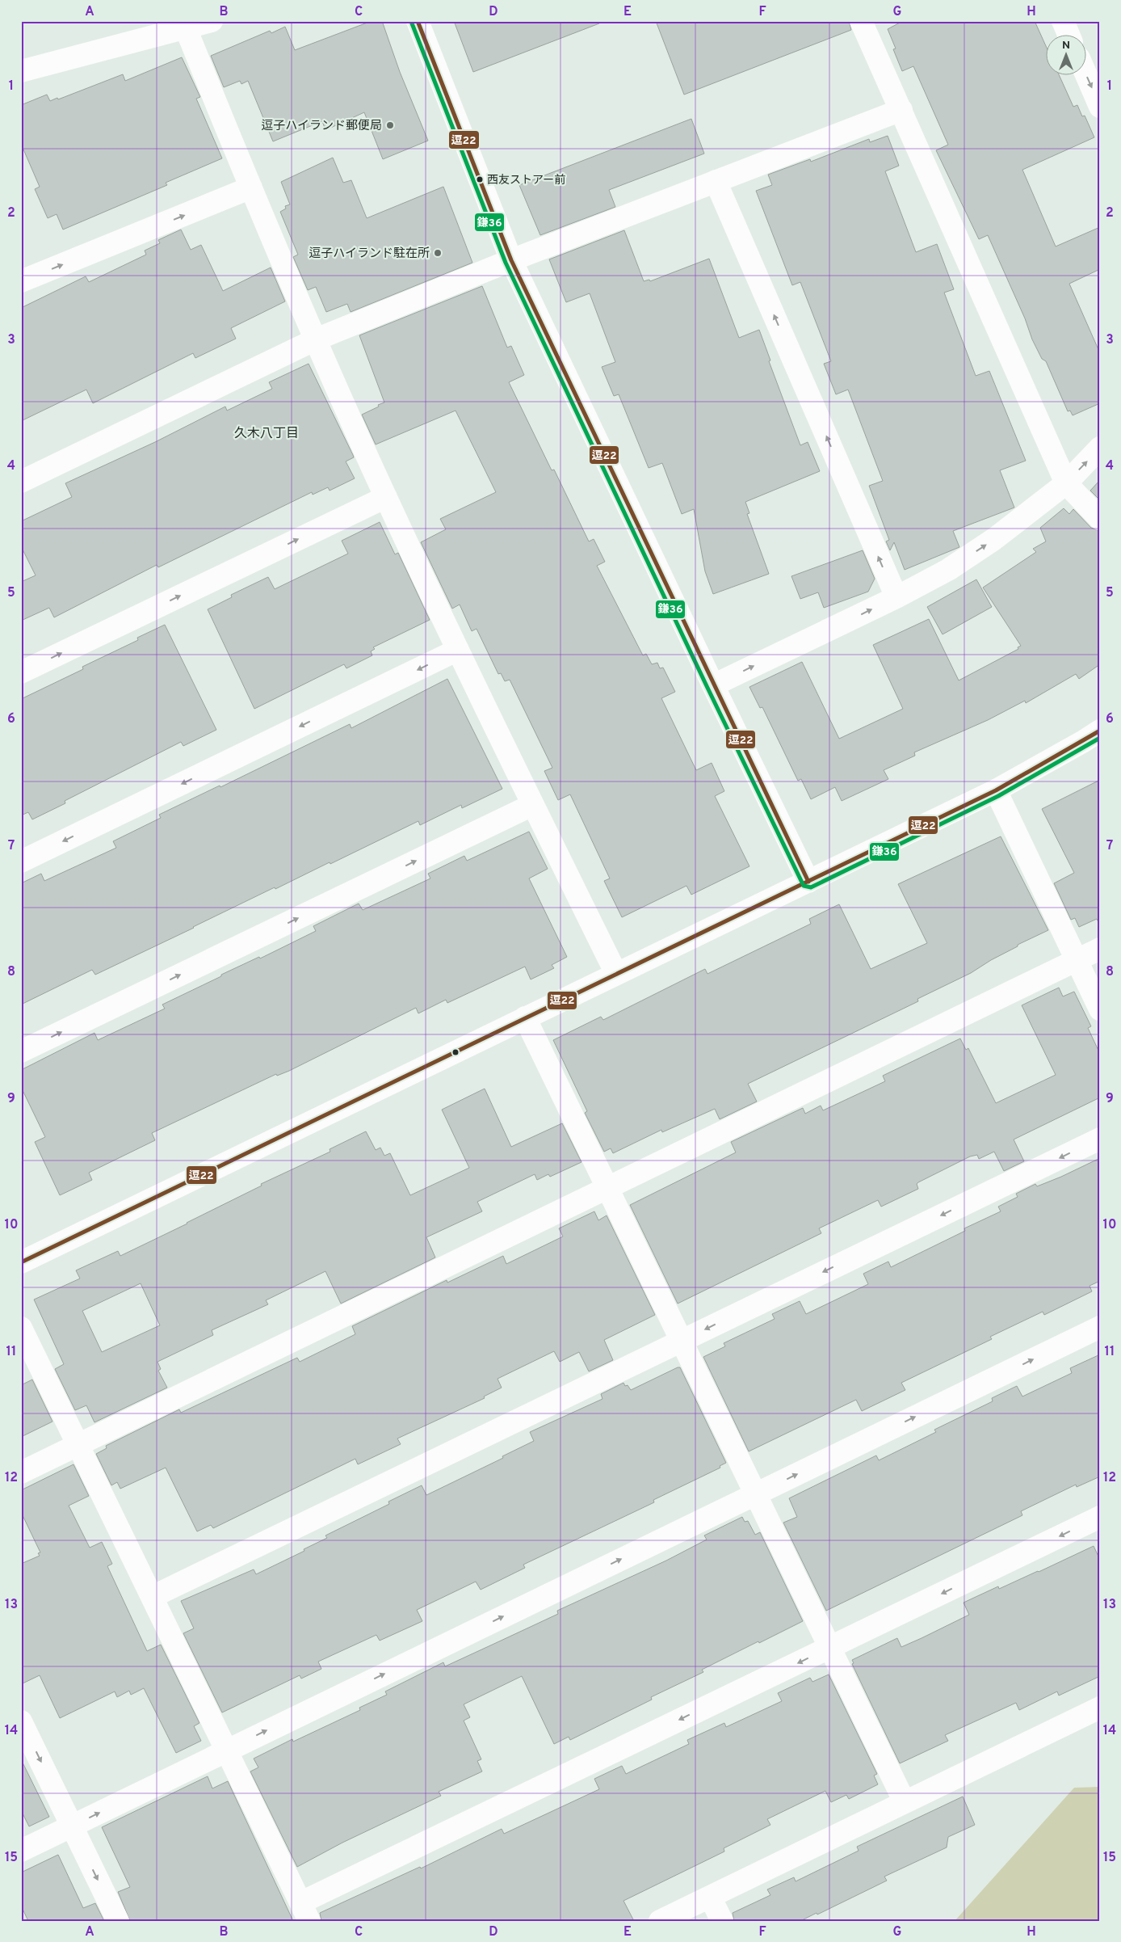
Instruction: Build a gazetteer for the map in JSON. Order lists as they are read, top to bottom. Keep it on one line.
{"districts":["久木八丁目"],"places":["逗子ハイランド郵便局","西友ストアー前","逗子ハイランド駐在所"],"lines":["transit line 逗22","transit line 鎌36"],"north":"top","grid":{"columns":["A","B","C","D","E","F","G","H"],"rows":["1","2","3","4","5","6","7","8","9","10","11","12","13","14","15"]}}
